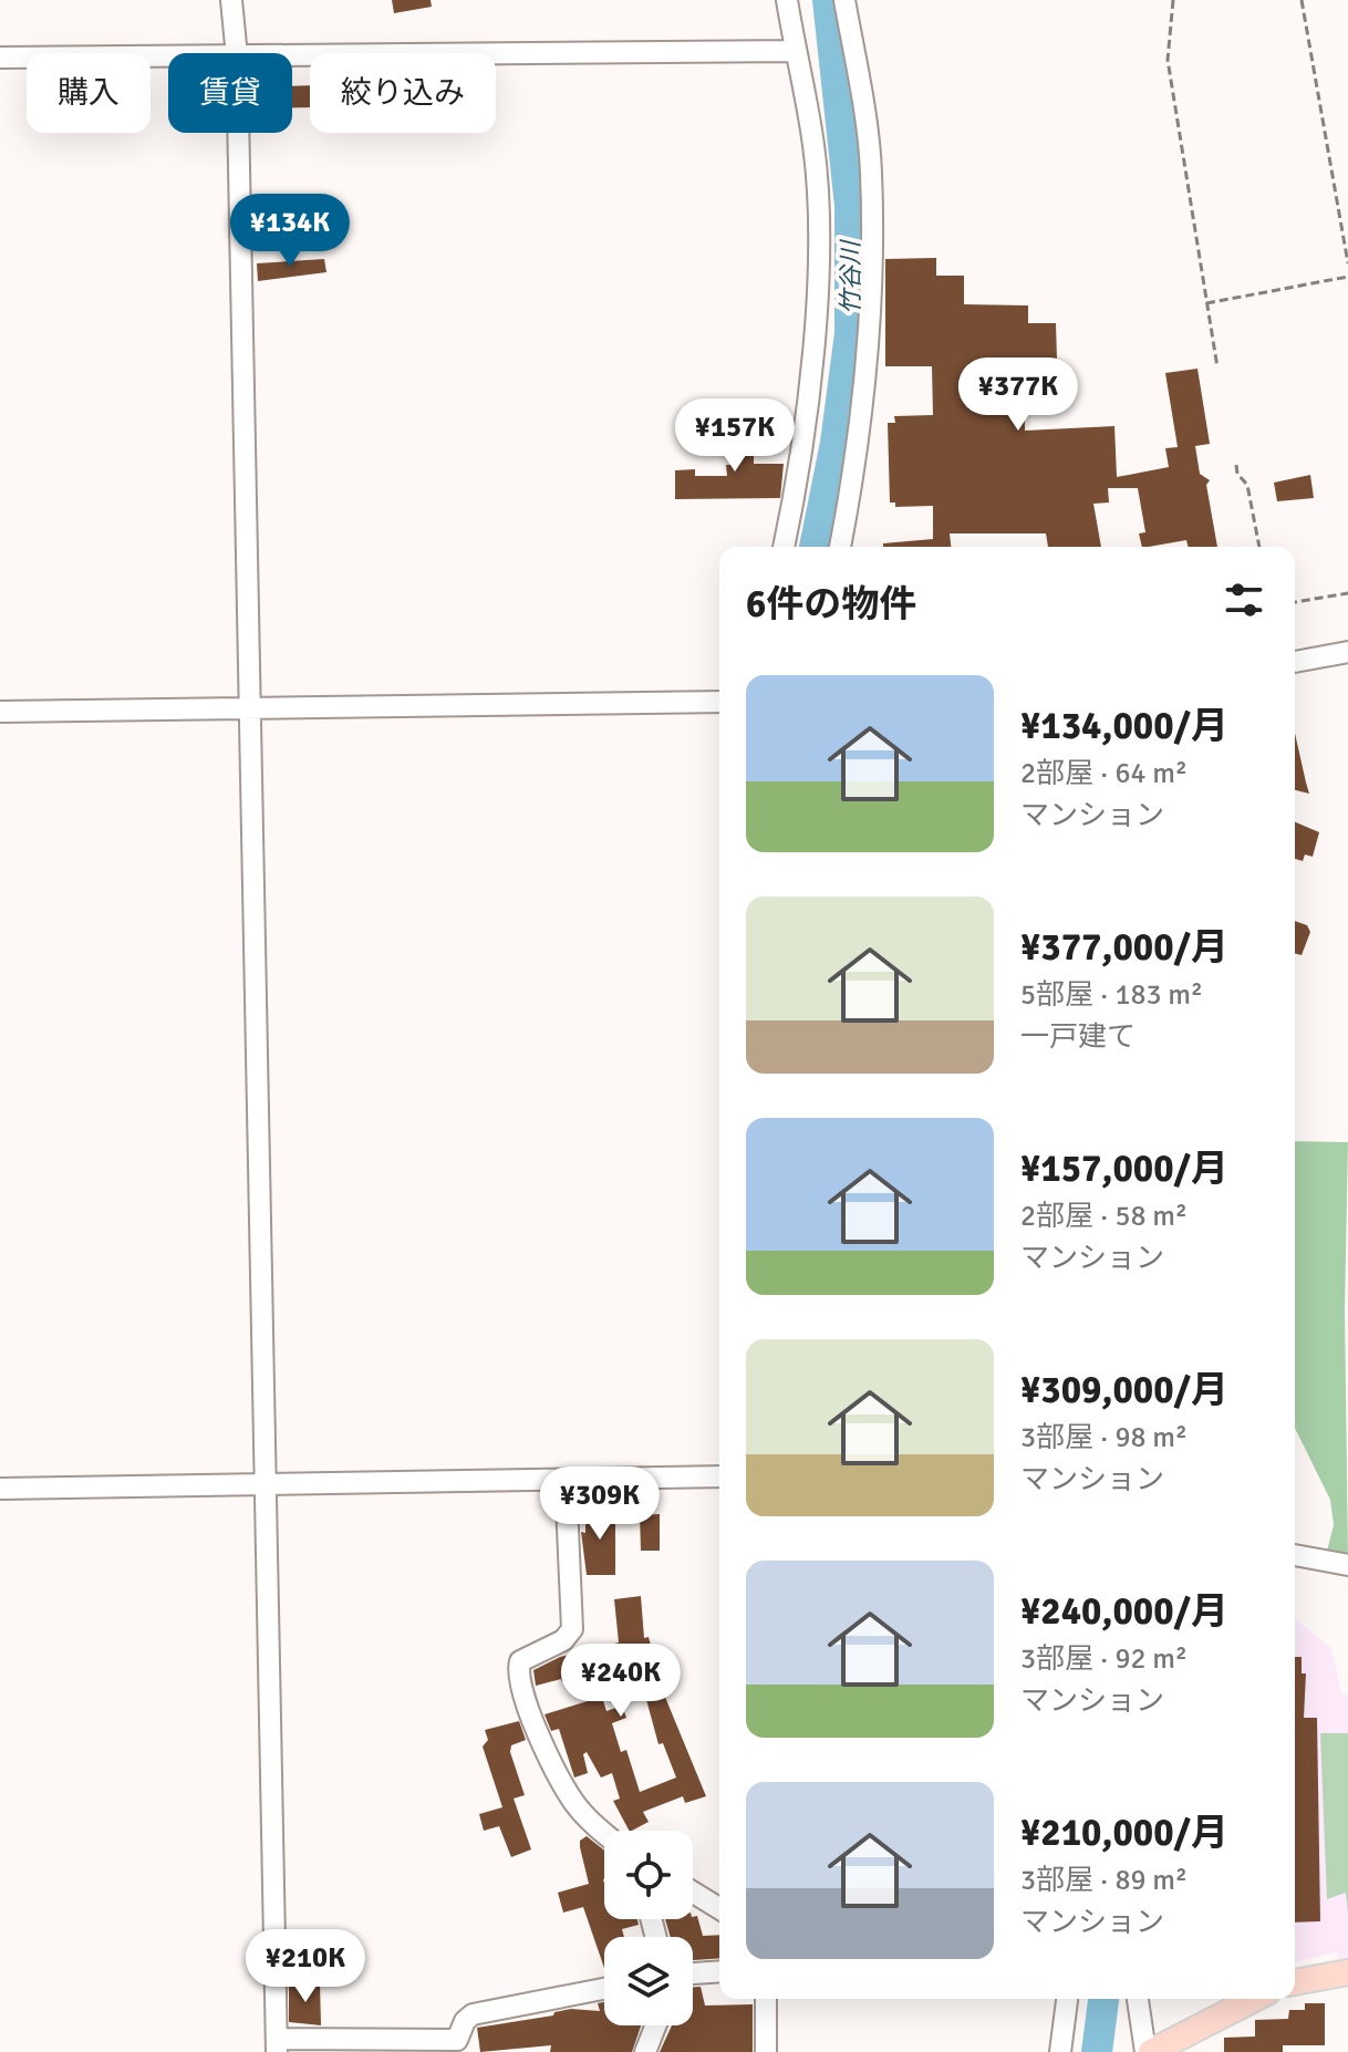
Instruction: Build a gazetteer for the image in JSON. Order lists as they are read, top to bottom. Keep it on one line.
{"water":["竹谷川"],"page":{"chip":["購入","賃貸","絞り込み"],"price":["¥134K","¥377K","¥157K","¥309K","¥240K","¥210K"],"heading":"6件の物件","list":[{"name":"¥134,000/月","note":"2部屋 · 64 m² · マンション"},{"name":"¥377,000/月","note":"5部屋 · 183 m² · 一戸建て"},{"name":"¥157,000/月","note":"2部屋 · 58 m² · マンション"},{"name":"¥309,000/月","note":"3部屋 · 98 m² · マンション"},{"name":"¥240,000/月","note":"3部屋 · 92 m² · マンション"},{"name":"¥210,000/月","note":"3部屋 · 89 m² · マンション"}]}}
